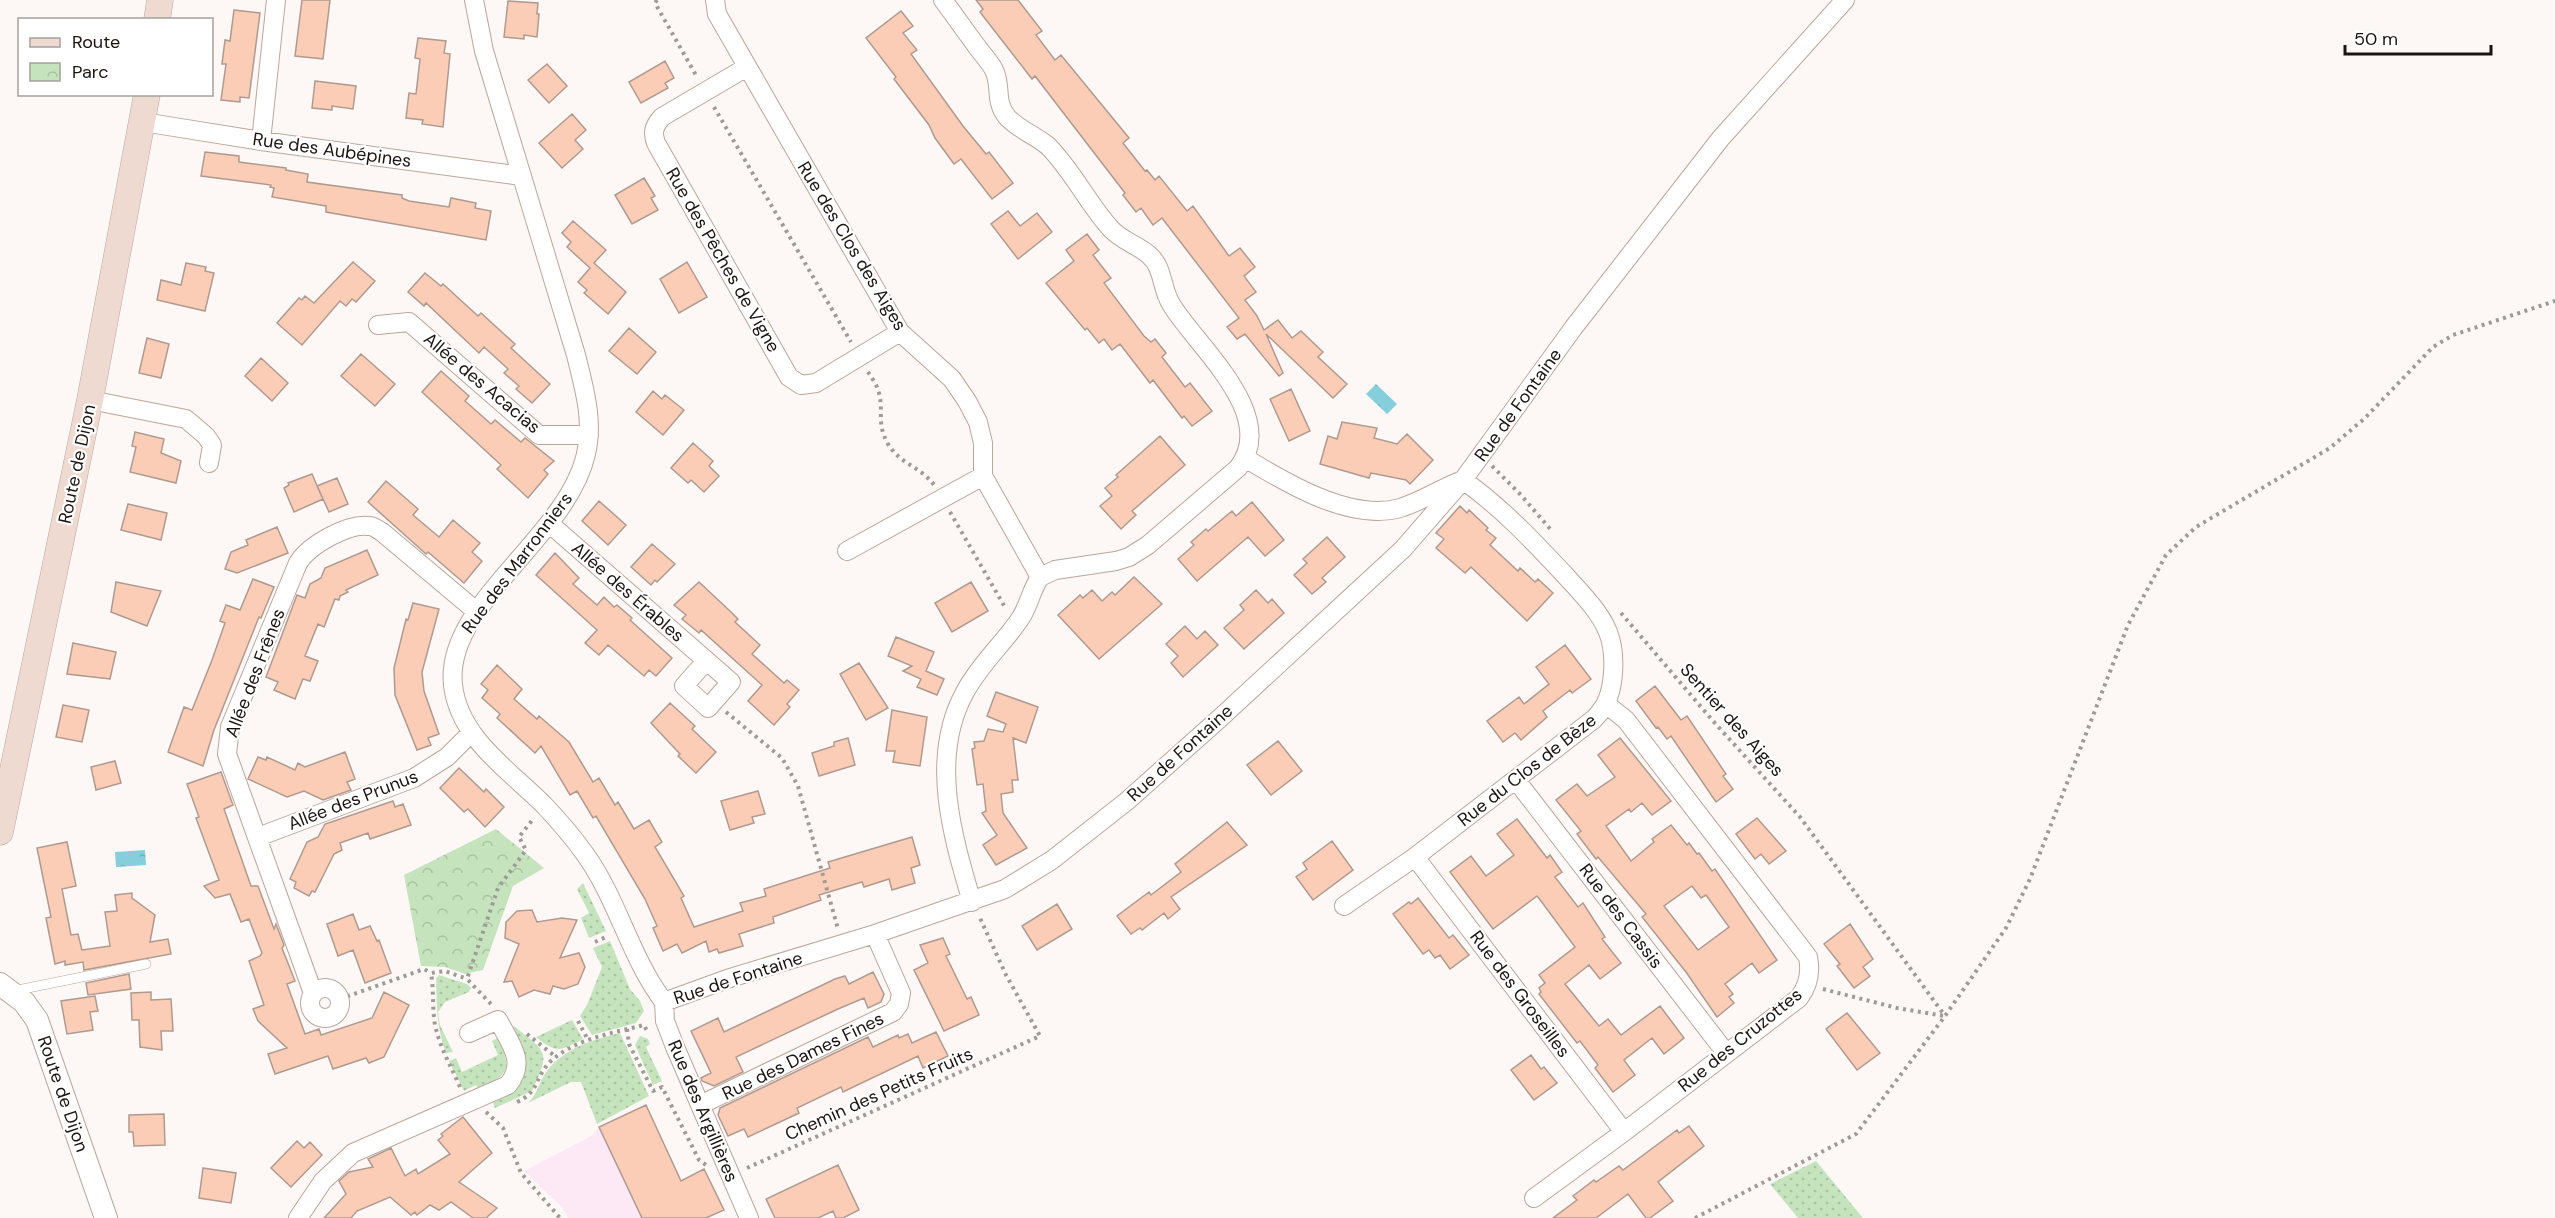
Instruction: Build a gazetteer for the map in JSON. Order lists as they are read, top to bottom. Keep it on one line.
{"streets":{"main road":["Route de Dijon"],"street":["Rue des Aubépines","Rue des Clos des Aiges","Rue des Pêches de Vigne","Allée des Acacias","Rue de Fontaine","Rue des Marronniers","Allée des Érables","Allée des Frênes","Rue du Clos de Bèze","Allée des Prunus","Rue des Cassis","Rue des Groseilles","Rue des Cruzottes","Rue des Dames Fines","Rue des Argillières"],"path":["Sentier des Aiges","Chemin des Petits Fruits"]},"crossings":[["Rue des Aubépines","Route de Dijon"],["Rue des Aubépines","Rue des Marronniers"],["Rue des Clos des Aiges","Rue des Pêches de Vigne"],["Allée des Acacias","Rue des Marronniers"],["Rue de Fontaine","Rue des Marronniers"],["Rue de Fontaine","Rue du Clos de Bèze"],["Rue de Fontaine","Rue des Dames Fines"],["Rue de Fontaine","Chemin des Petits Fruits"],["Rue de Fontaine","Rue des Argillières"],["Rue des Marronniers","Allée des Érables"],["Rue des Marronniers","Allée des Frênes"],["Rue des Marronniers","Allée des Prunus"],["Rue des Marronniers","Rue des Argillières"],["Allée des Frênes","Allée des Prunus"],["Rue du Clos de Bèze","Rue des Cassis"],["Rue du Clos de Bèze","Rue des Groseilles"],["Rue du Clos de Bèze","Rue des Cruzottes"],["Rue des Cassis","Rue des Cruzottes"],["Rue des Groseilles","Rue des Cruzottes"],["Rue des Dames Fines","Rue des Argillières"],["Chemin des Petits Fruits","Rue des Argillières"]],"legend":["Route","Parc"],"scale_bar":"50 m"}
